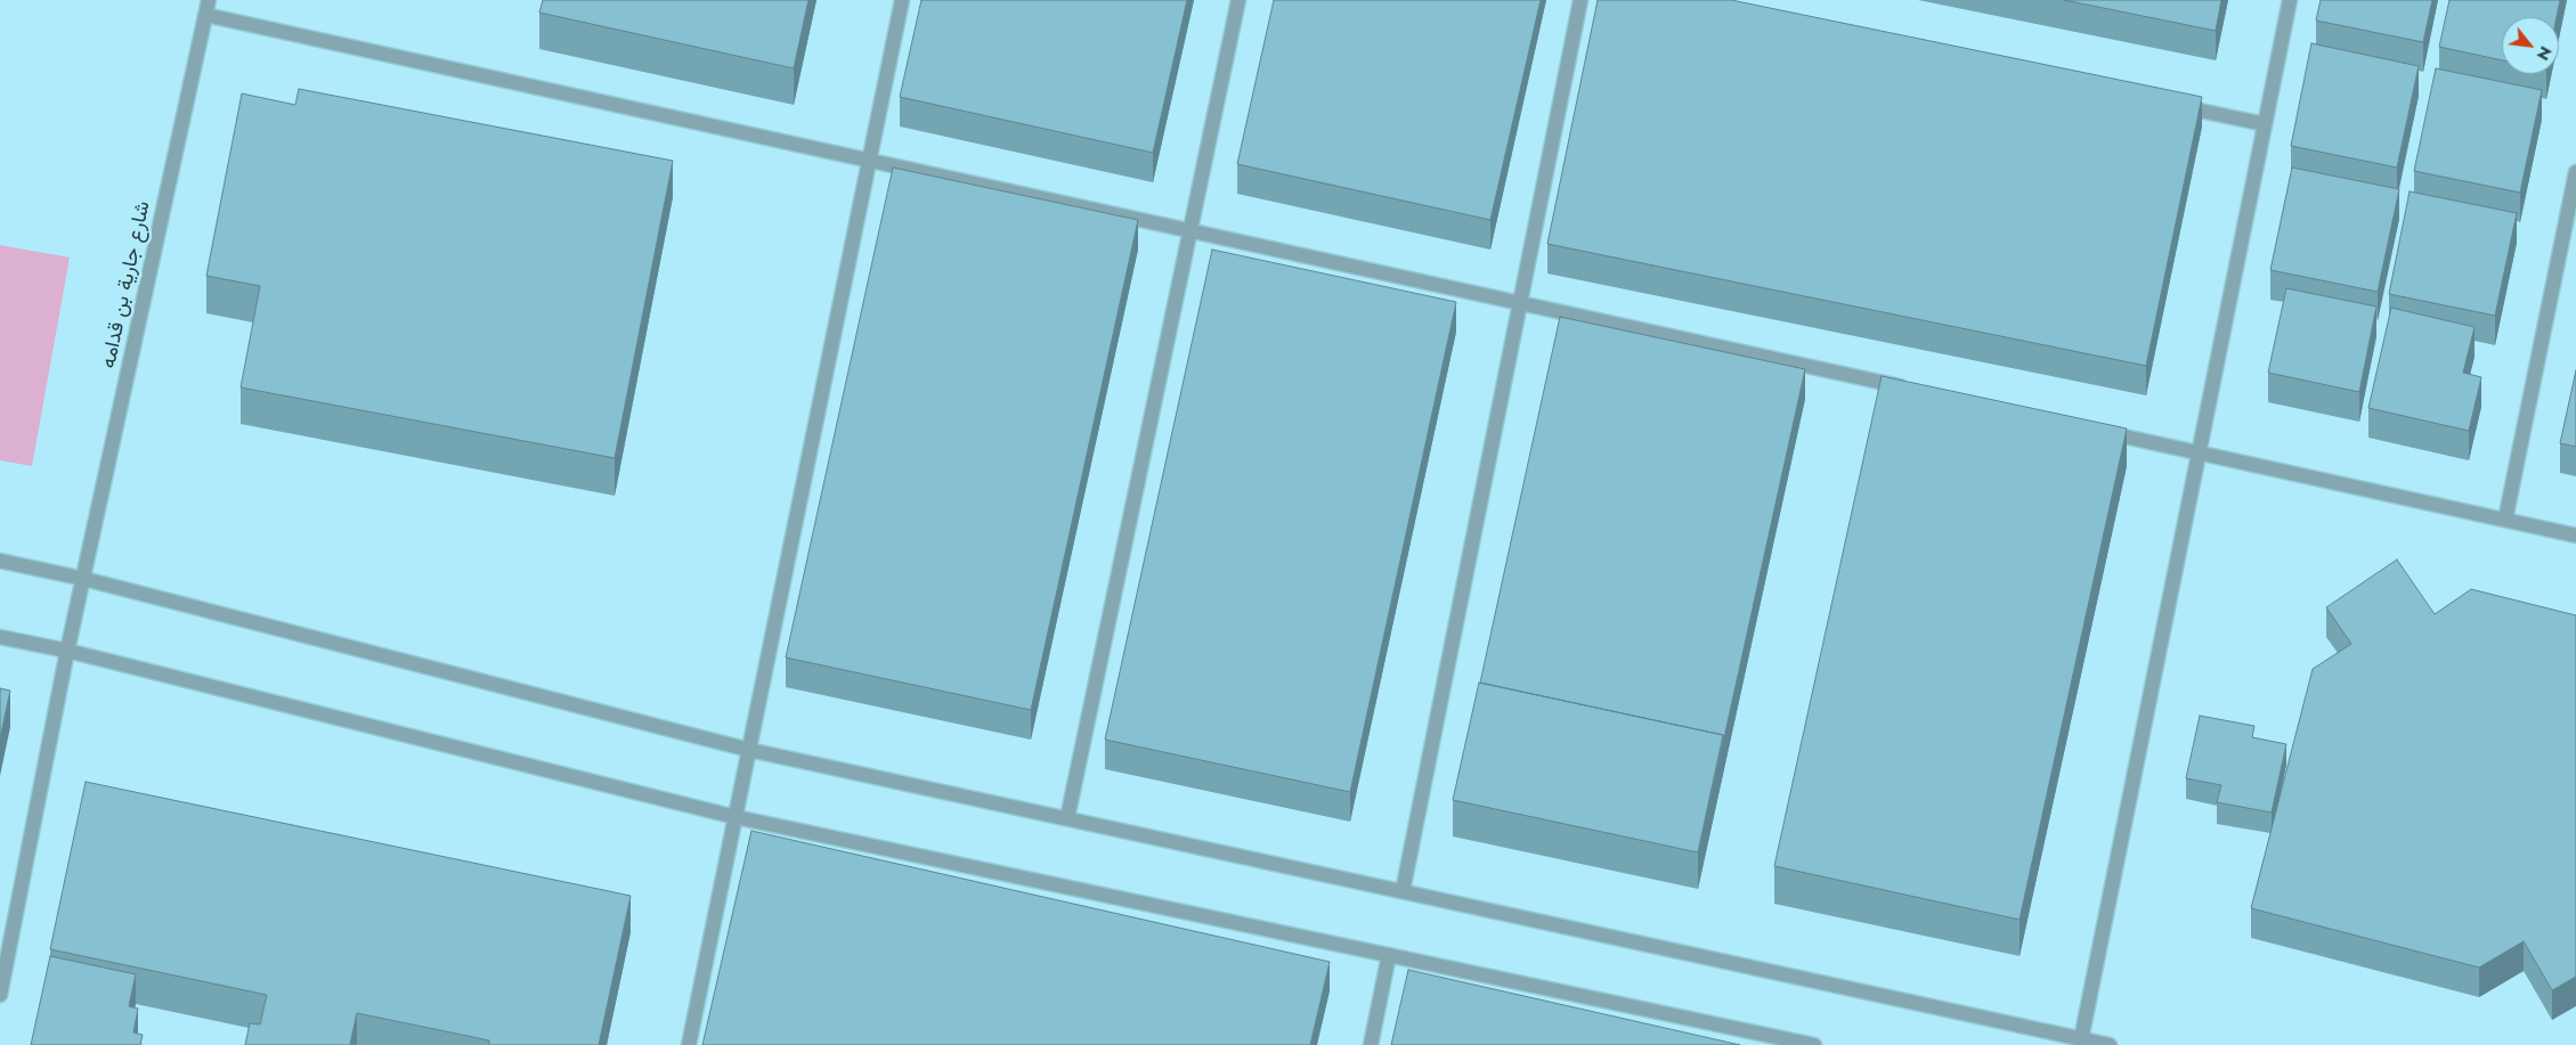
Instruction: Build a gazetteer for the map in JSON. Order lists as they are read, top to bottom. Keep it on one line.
{"streets":{"street":["شارع جارية بن قدامه"]},"north":"bottom right"}
